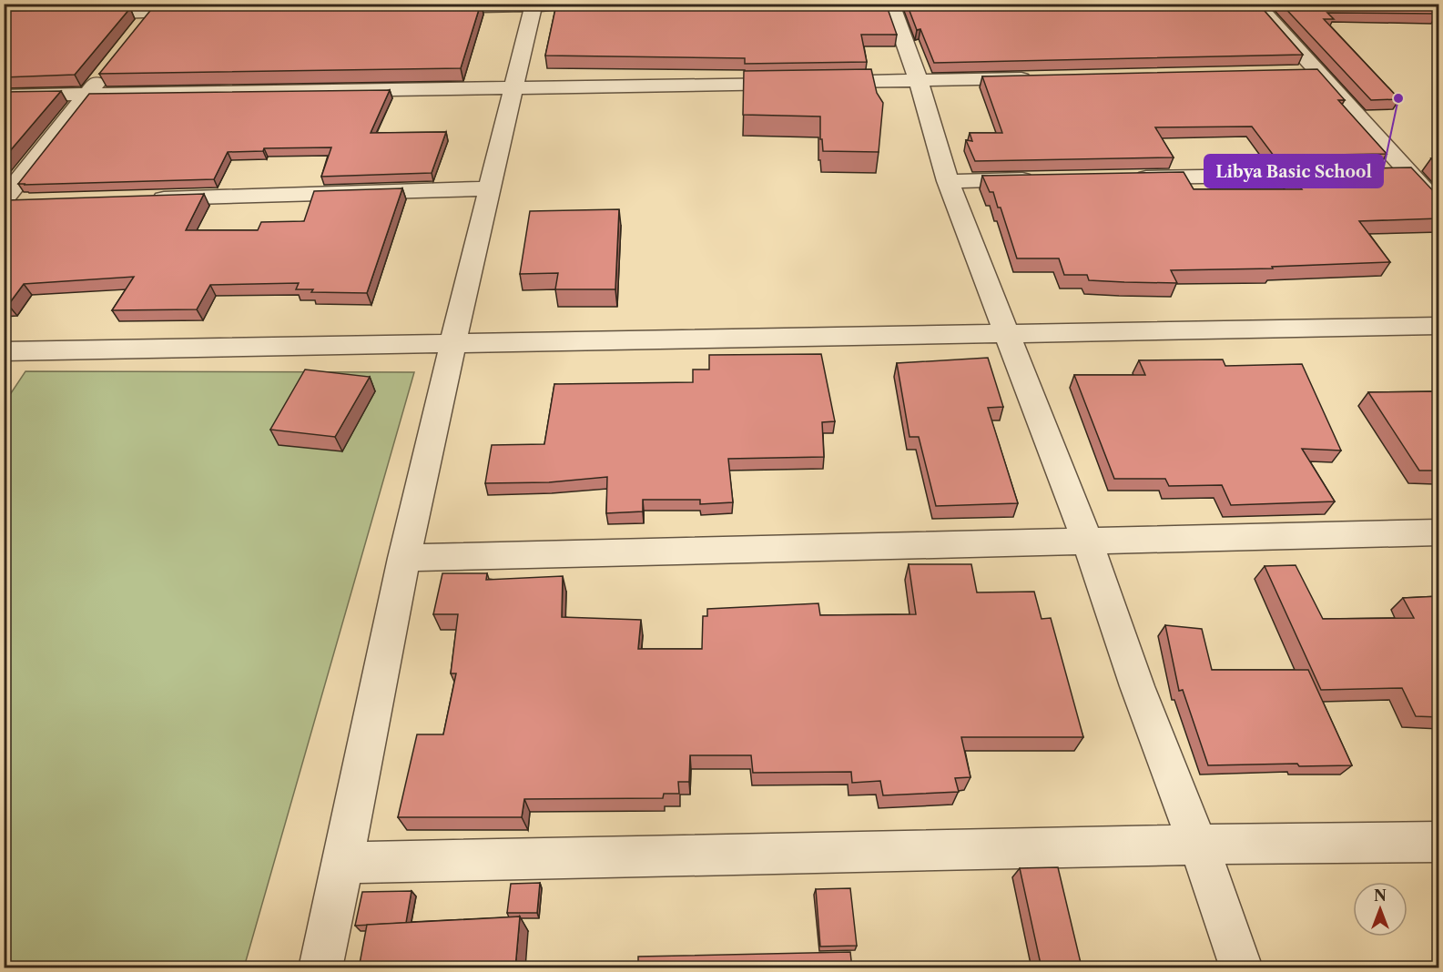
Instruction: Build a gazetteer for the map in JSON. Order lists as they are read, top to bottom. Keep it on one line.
{"places":["Libya Basic School"],"north":"top"}
